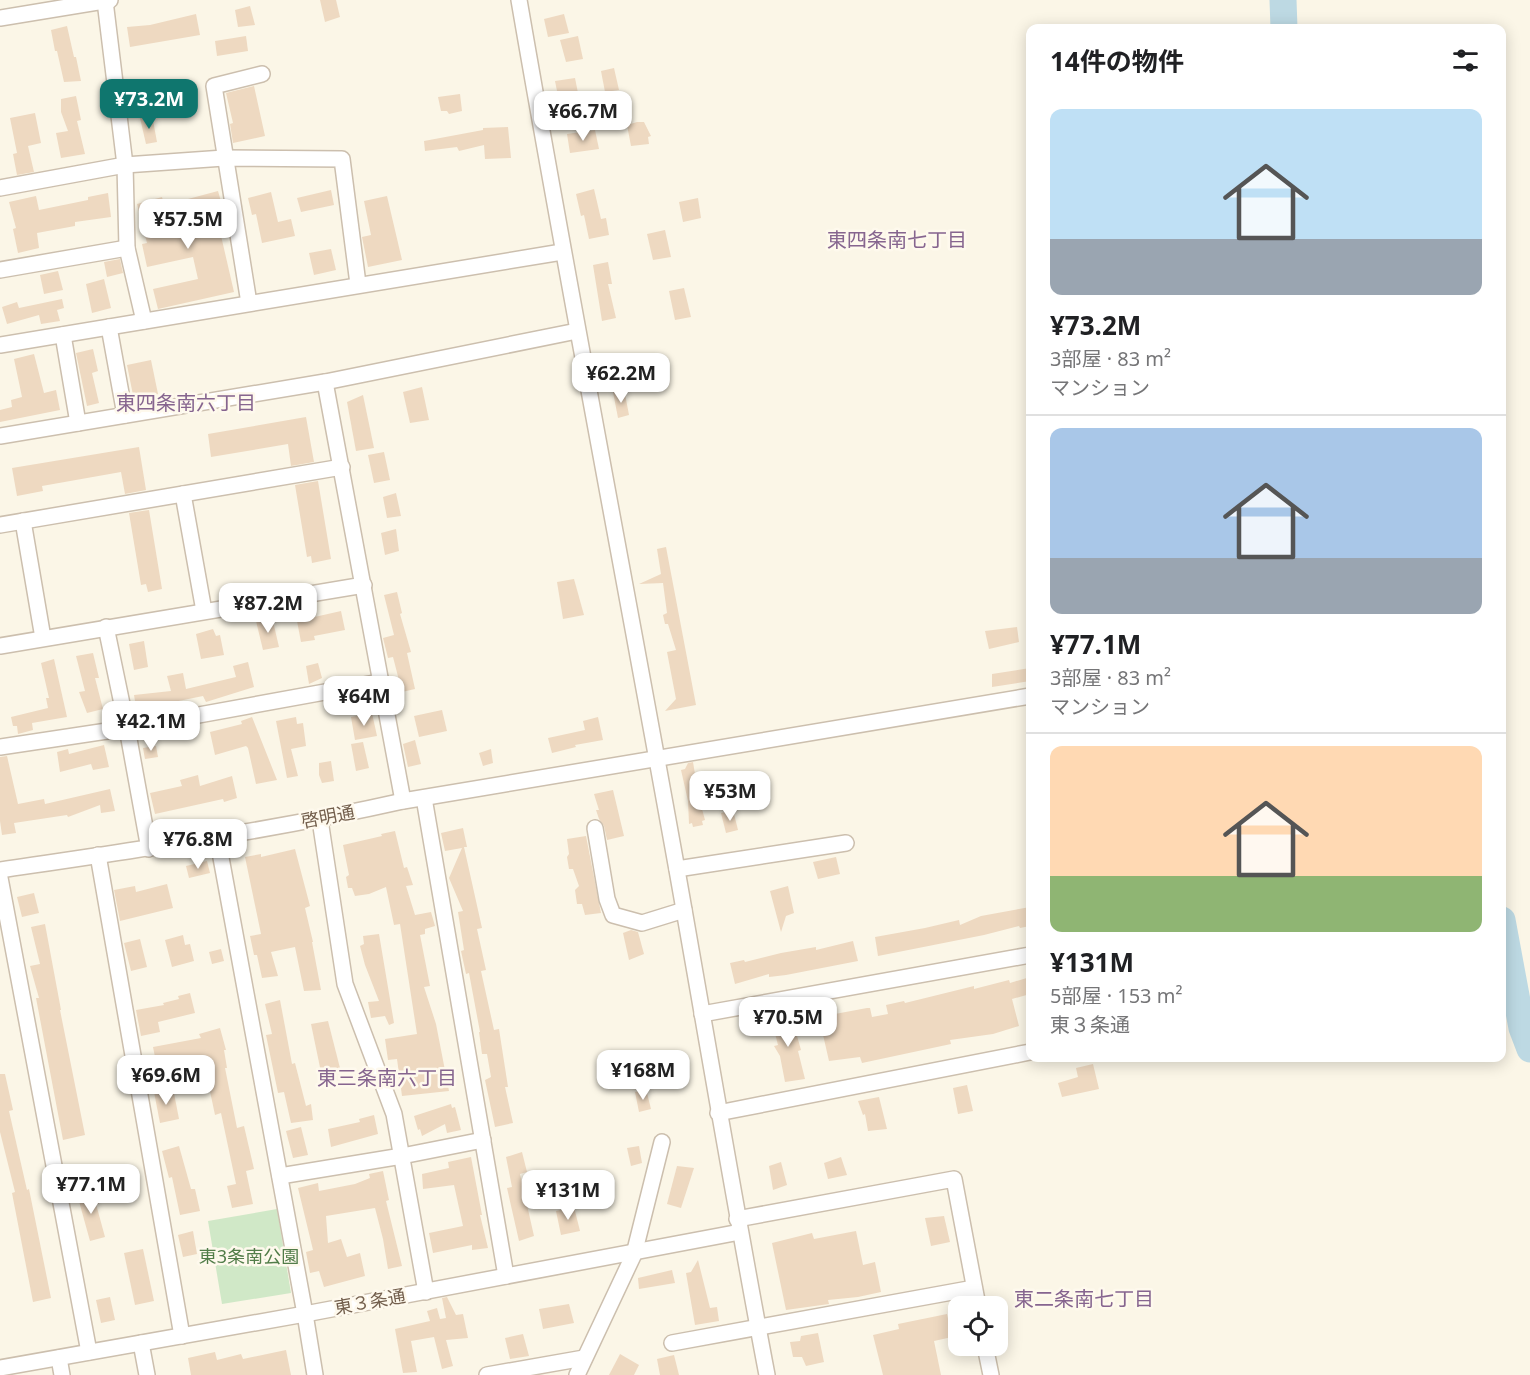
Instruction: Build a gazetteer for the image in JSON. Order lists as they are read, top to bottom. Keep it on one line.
{"streets":{"street":["啓明通","東３条通"]},"districts":["東四条南七丁目","東四条南六丁目","東三条南六丁目","東二条南七丁目"],"parks":["東3条南公園"],"page":{"heading":"14件の物件","price":["¥73.2M","¥66.7M","¥57.5M","¥62.2M","¥87.2M","¥64M","¥42.1M","¥53M","¥76.8M","¥70.5M","¥168M","¥69.6M","¥77.1M","¥131M"],"list":[{"name":"¥73.2M","note":"3部屋 · 83 m² · マンション"},{"name":"¥77.1M","note":"3部屋 · 83 m² · マンション"},{"name":"¥131M","note":"5部屋 · 153 m² · 東３条通"}]}}
